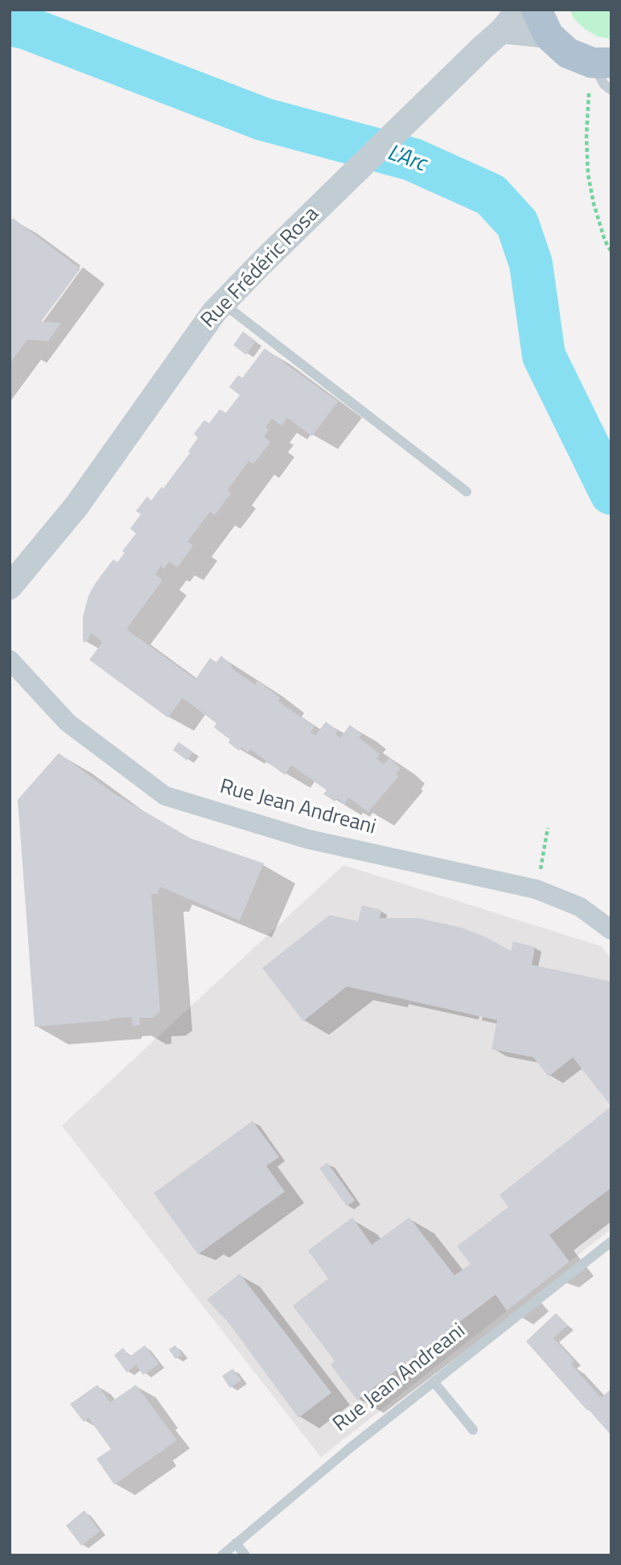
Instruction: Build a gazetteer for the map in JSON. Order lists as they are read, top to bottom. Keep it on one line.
{"streets":{"street":["Rue Frédéric Rosa","Rue Jean Andreani"]},"water":["L'Arc"]}
